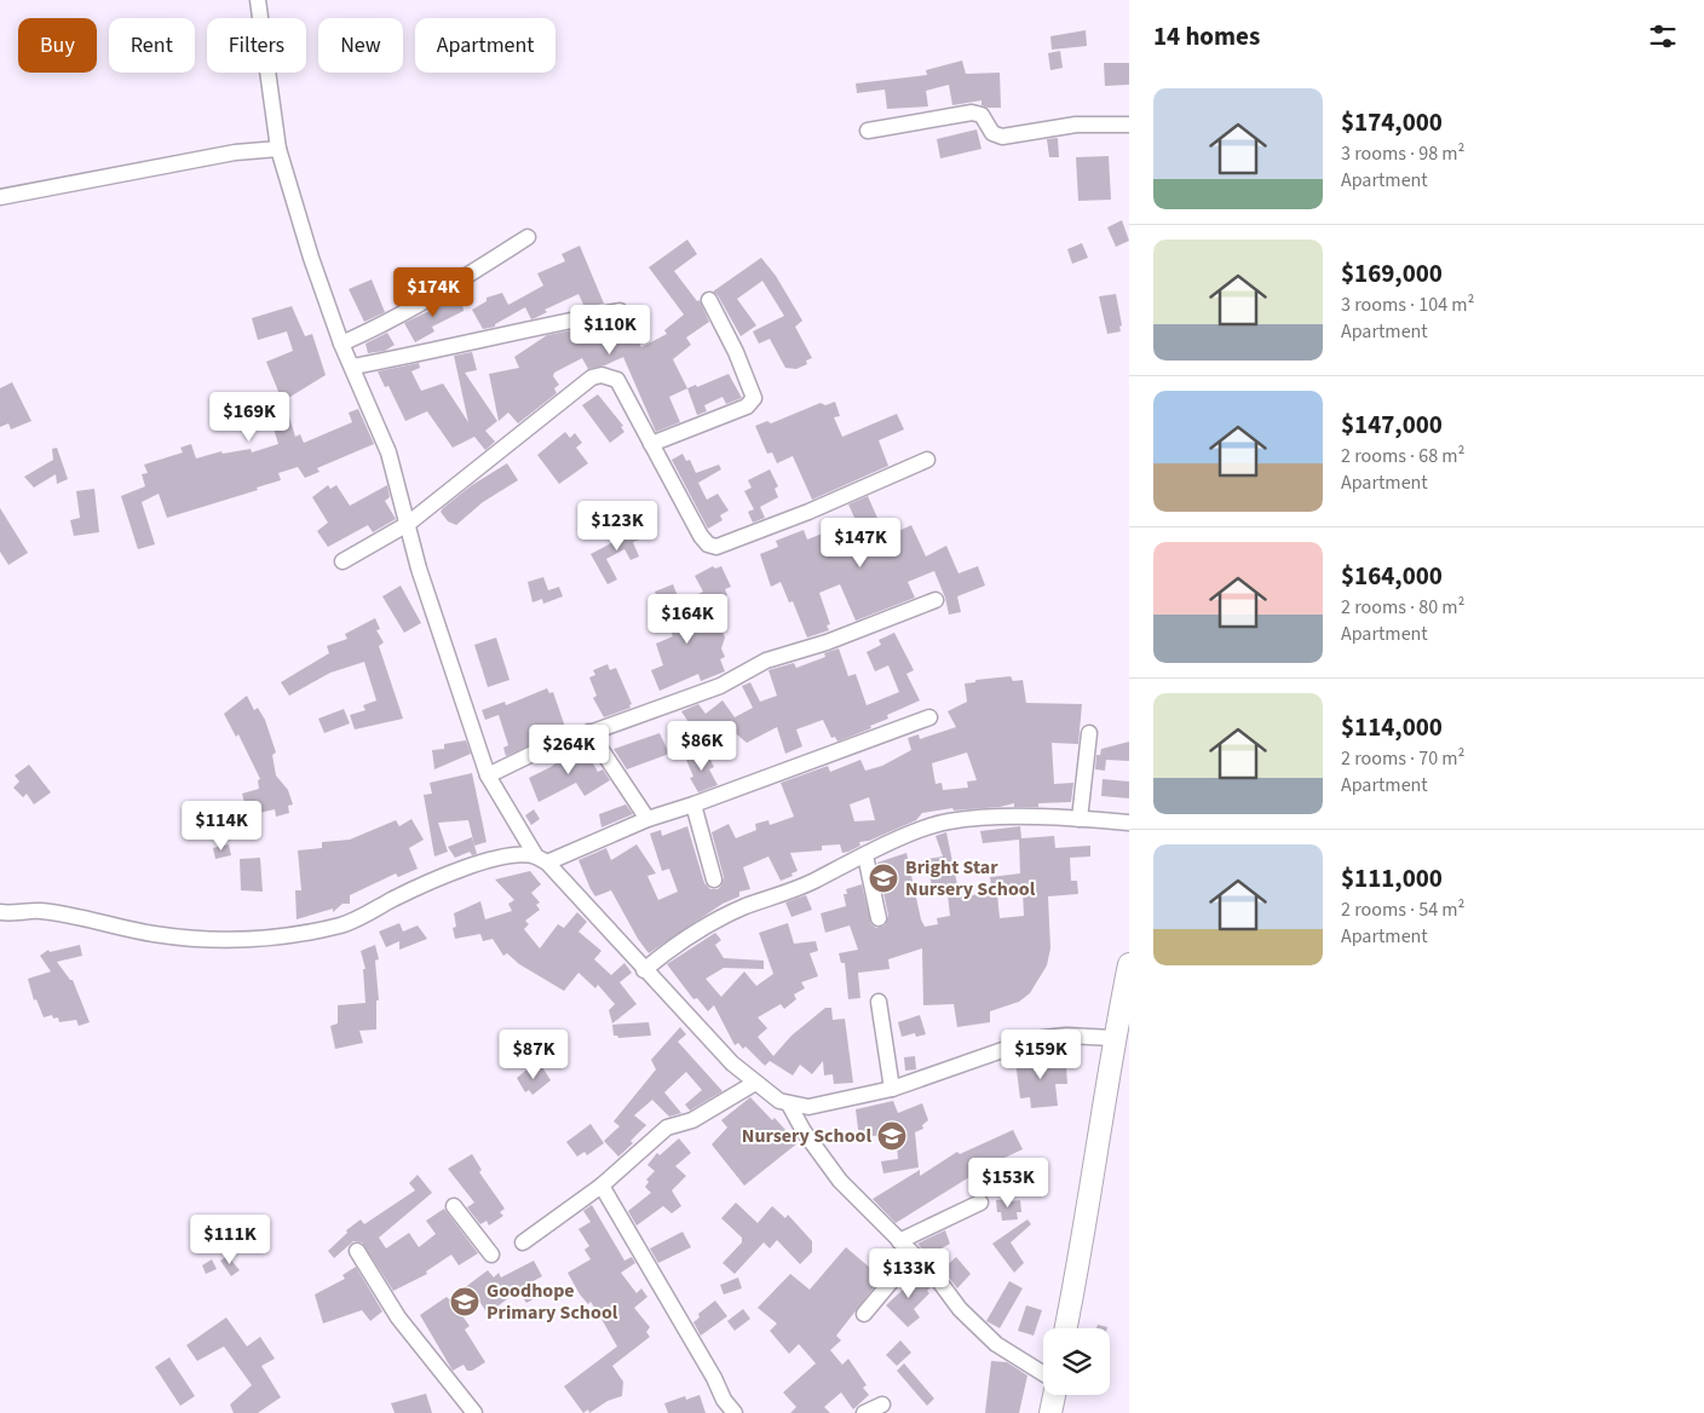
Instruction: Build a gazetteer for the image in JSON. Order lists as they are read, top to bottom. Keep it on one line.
{"places":{"school or university":["Bright Star Nursery School","Nursery School","Goodhope Primary School"]},"page":{"heading":"14 homes","chip":["Buy","Rent","Filters","New","Apartment"],"list":[{"name":"$174,000","note":"3 rooms · 98 m² · Apartment"},{"name":"$169,000","note":"3 rooms · 104 m² · Apartment"},{"name":"$147,000","note":"2 rooms · 68 m² · Apartment"},{"name":"$164,000","note":"2 rooms · 80 m² · Apartment"},{"name":"$114,000","note":"2 rooms · 70 m² · Apartment"},{"name":"$111,000","note":"2 rooms · 54 m² · Apartment"}],"price":["$174K","$110K","$169K","$123K","$147K","$164K","$86K","$264K","$114K","$87K","$159K","$153K","$111K","$133K"]}}
